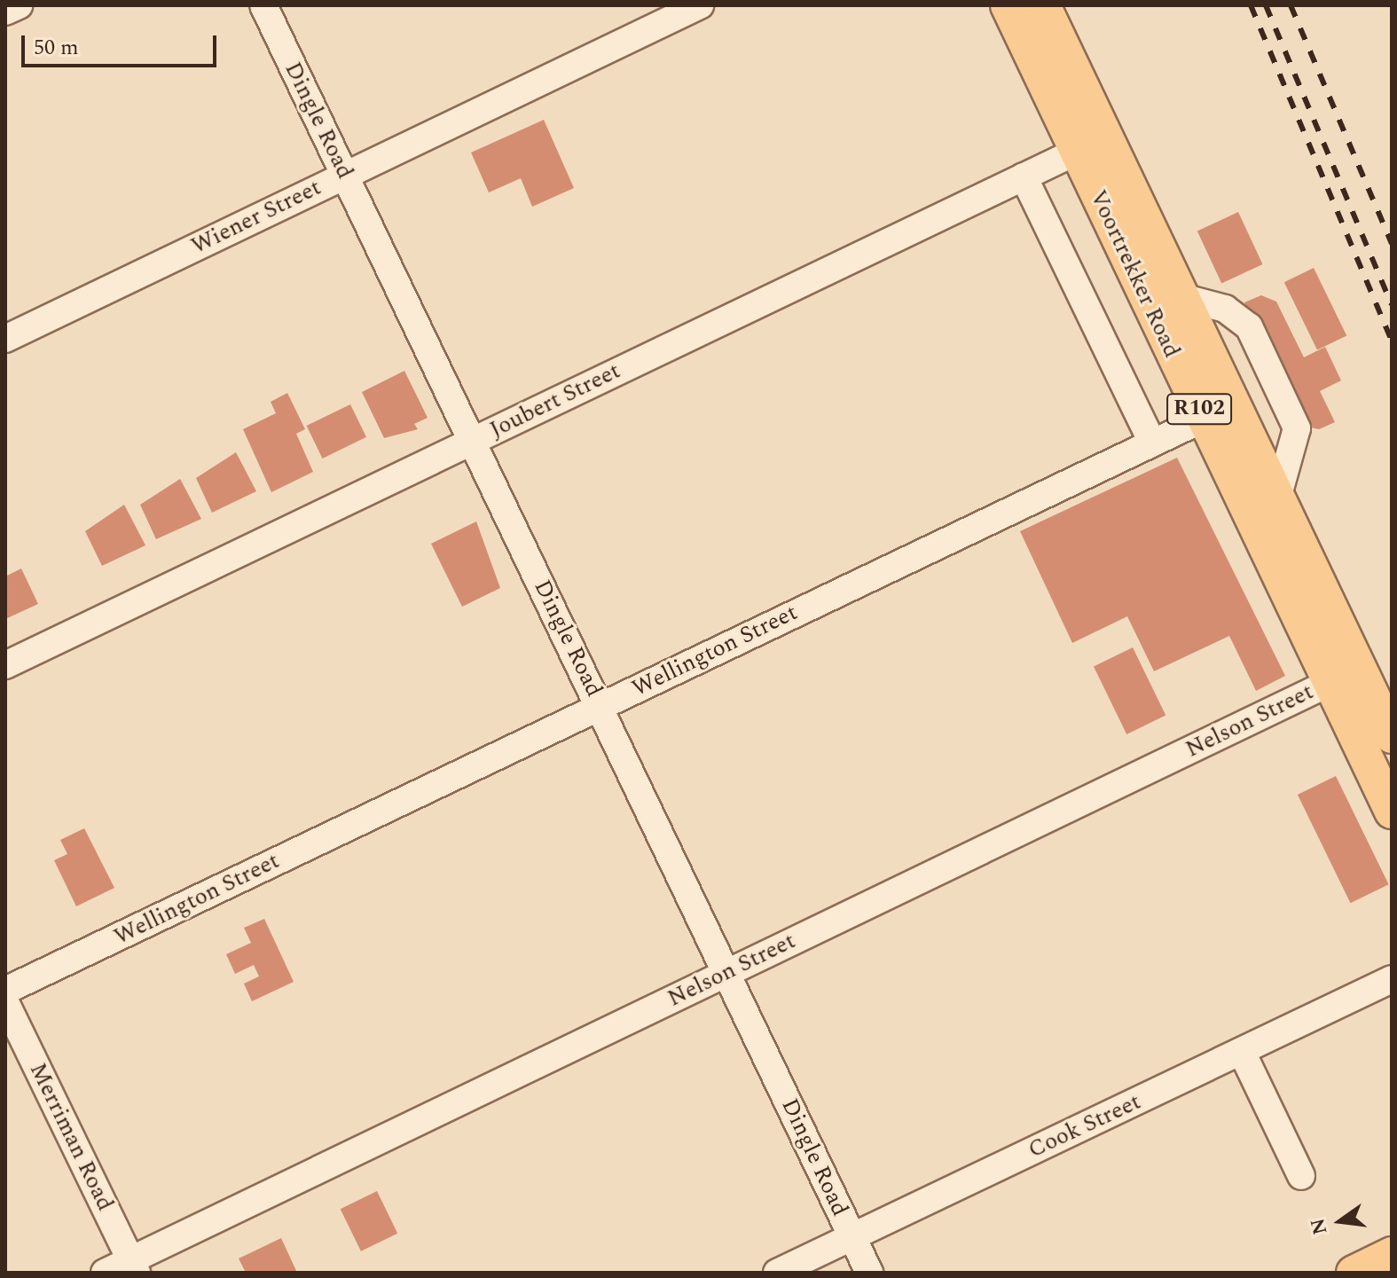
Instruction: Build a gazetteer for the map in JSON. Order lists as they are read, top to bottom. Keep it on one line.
{"streets":{"main road":["Voortrekker Road","R102"],"street":["Dingle Road","Wiener Street","Joubert Street","Wellington Street","Nelson Street","Cook Street","Merriman Road"]},"crossings":[["Dingle Road","Wiener Street"],["Dingle Road","Joubert Street"],["Dingle Road","Wellington Street"],["Dingle Road","Nelson Street"],["Dingle Road","Cook Street"],["Voortrekker Road","Joubert Street"],["Voortrekker Road","Wellington Street"],["Voortrekker Road","Nelson Street"],["Nelson Street","Merriman Road"]],"scale_bar":"50 m","north":"left"}
